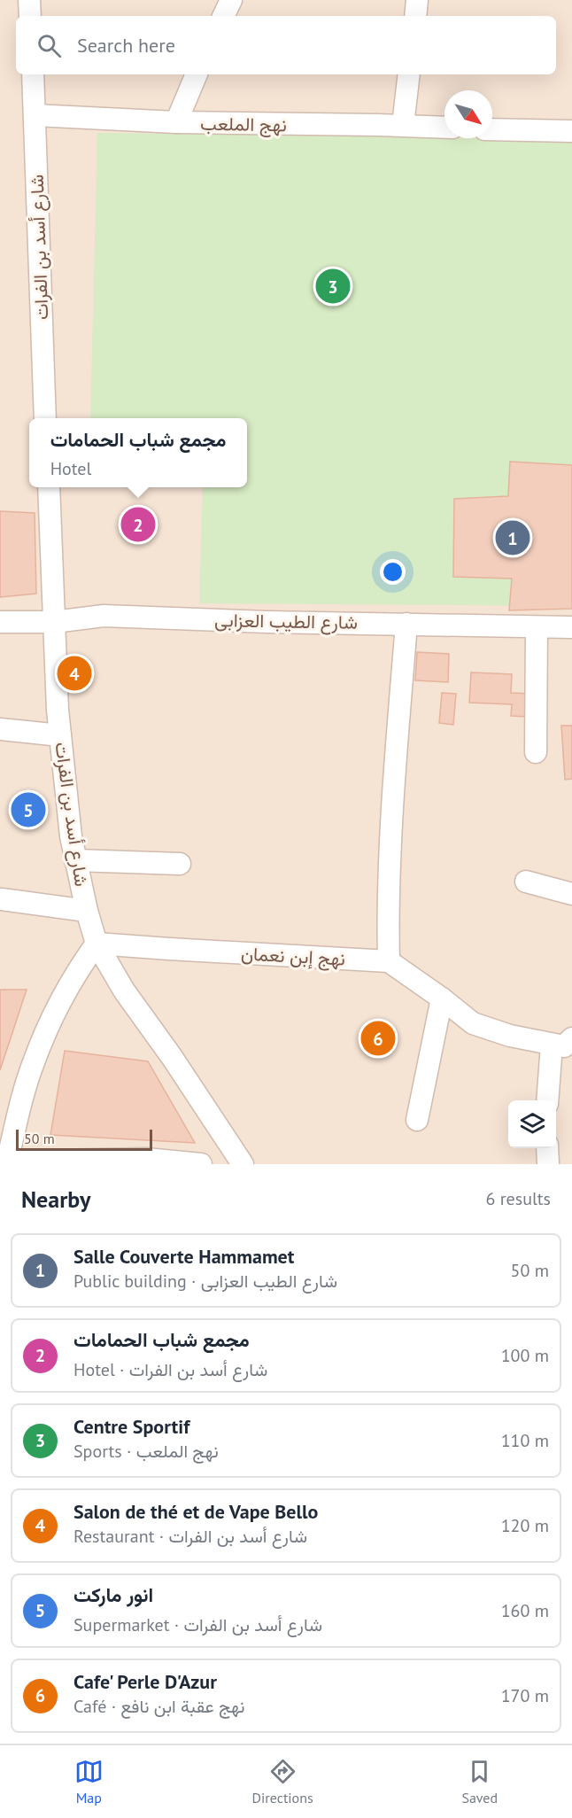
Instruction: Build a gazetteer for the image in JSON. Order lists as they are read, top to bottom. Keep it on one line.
{"streets":{"street":["نهج الملعب","شارع أسد بن الفرات","شارع الطيب العزابى","نهج إبن نعمان"]},"crossings":[["نهج الملعب","شارع أسد بن الفرات"],["شارع أسد بن الفرات","شارع الطيب العزابى"],["شارع أسد بن الفرات","نهج إبن نعمان"]],"scale_bar":"50 m","north":"bottom right","page":{"search":"Search here","pins":["3","2","1","4","5","6"],"popup":["مجمع شباب الحمامات","Hotel"],"scale":"50 m","heading":["Nearby","6 results"],"list":[{"mark":"1","name":"Salle Couverte Hammamet","note":"Public building · شارع الطيب العزابى","value":"50 m"},{"mark":"2","name":"مجمع شباب الحمامات","note":"Hotel · شارع أسد بن الفرات","value":"100 m"},{"mark":"3","name":"Centre Sportif","note":"Sports · نهج الملعب","value":"110 m"},{"mark":"4","name":"Salon de thé et de Vape Bello","note":"Restaurant · شارع أسد بن الفرات","value":"120 m"},{"mark":"5","name":"انور ماركت","note":"Supermarket · شارع أسد بن الفرات","value":"160 m"},{"mark":"6","name":"Cafe' Perle D'Azur","note":"Café · نهج عقبة ابن نافع","value":"170 m"}],"nav":["Map","Directions","Saved"]}}
